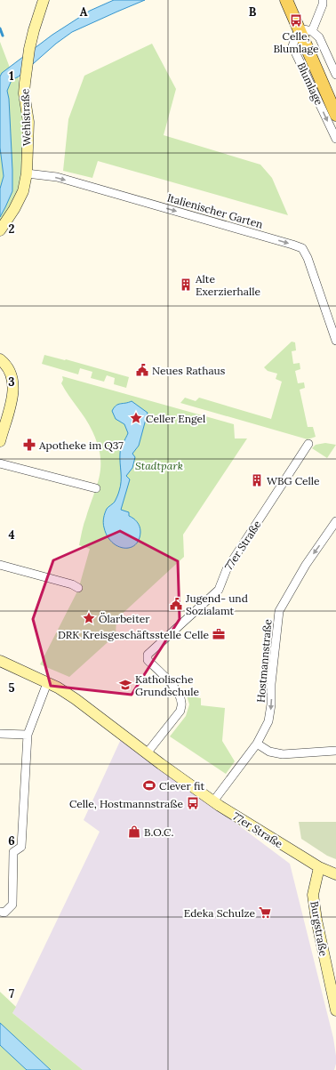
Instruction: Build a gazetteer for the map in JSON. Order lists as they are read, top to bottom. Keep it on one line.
{"streets":{"main road":["Blumlage"],"street":["Wehlstraße","Italienischer Garten","77er Straße","Hostmannstraße","Burgstraße"]},"crossings":[["Wehlstraße","Italienischer Garten"],["77er Straße","Hostmannstraße"],["77er Straße","Burgstraße"]],"one_way":["Italienischer Garten","Hostmannstraße"],"parks":["Stadtpark"],"places":{"bus stop":["Celle, Blumlage","Celle, Hostmannstraße"],"building":["Alte Exerzierhalle","WBG Celle"],"public building":["Neues Rathaus","Jugend- und Sozialamt"],"place":["Celler Engel","Ölarbeiter"],"pharmacy":["Apotheke im Q37"],"office":["DRK Kreisgeschäftsstelle Celle"],"school or university":["Katholische Grundschule"],"sports":["Clever fit"],"shop":["B.O.C."],"supermarket":["Edeka Schulze"]},"grid":{"columns":["A","B"],"rows":["1","2","3","4","5","6","7"]}}
